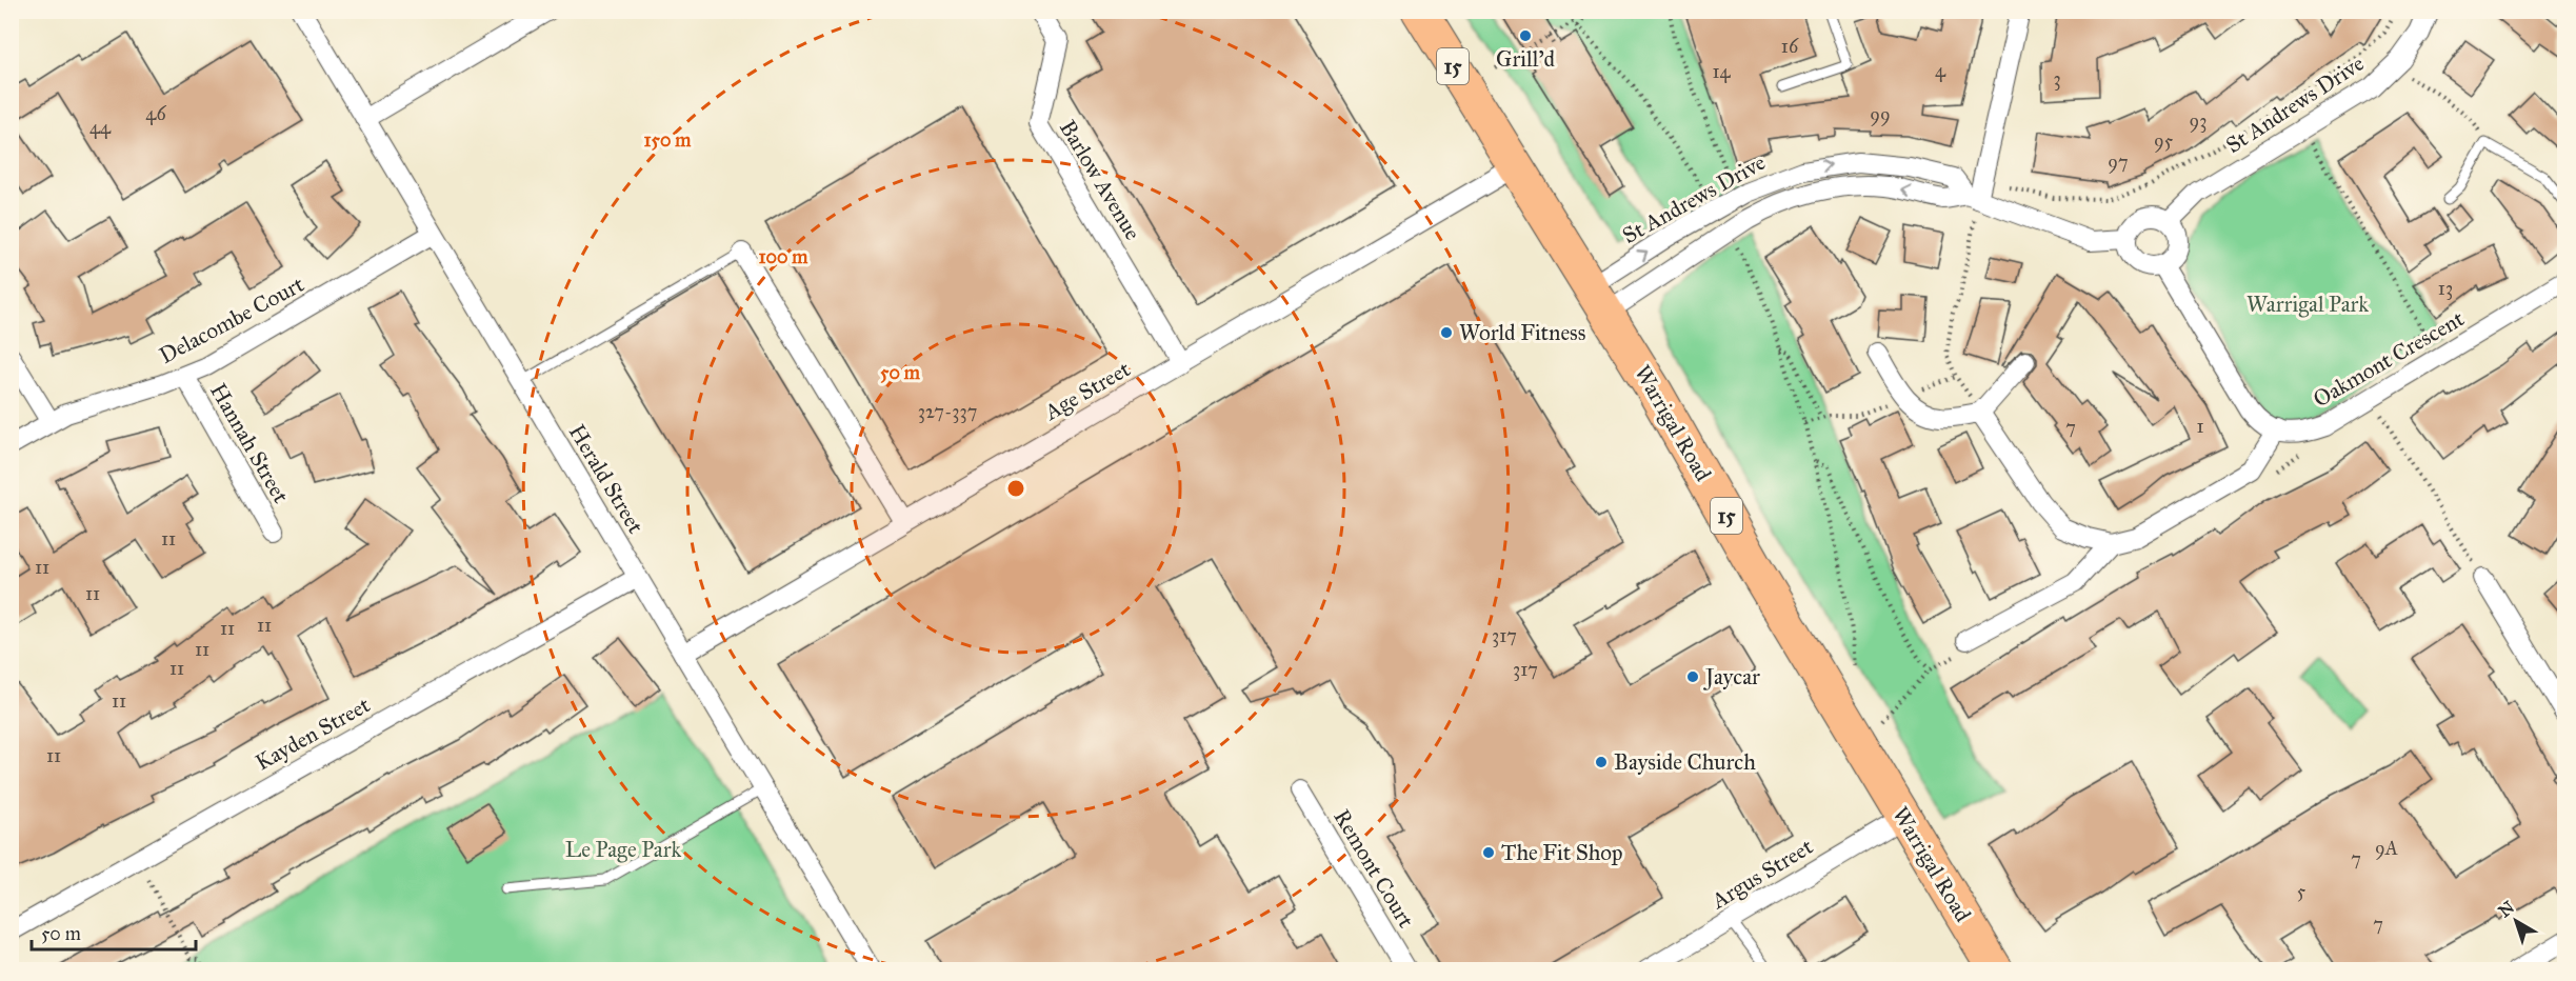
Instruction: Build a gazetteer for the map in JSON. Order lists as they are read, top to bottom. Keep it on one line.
{"streets":{"highway":["15","Warrigal Road"],"street":["St Andrews Drive","Barlow Avenue","Delacombe Court","Oakmont Crescent","Age Street","Hannah Street","Herald Street","Kayden Street","Remont Court","Argus Street"]},"crossings":[["St Andrews Drive","Warrigal Road"],["Barlow Avenue","Age Street"],["Delacombe Court","Hannah Street"],["Delacombe Court","Herald Street"],["Age Street","Warrigal Road"],["Age Street","Herald Street"],["Warrigal Road","Argus Street"],["Herald Street","Kayden Street"]],"parks":["Warrigal Park","Le Page Park"],"places":["Grill'd","World Fitness","Jaycar","Bayside Church","The Fit Shop"],"house_numbers":["16","4","14","3","46","99","93","44","95","97","13","327-337","1","7","11","11","11","11","11","317","11","11","317","11","11","9A","7","5","7"],"scale_bar":"50 m","north":"top left","rings":["150 m","100 m","50 m"]}
